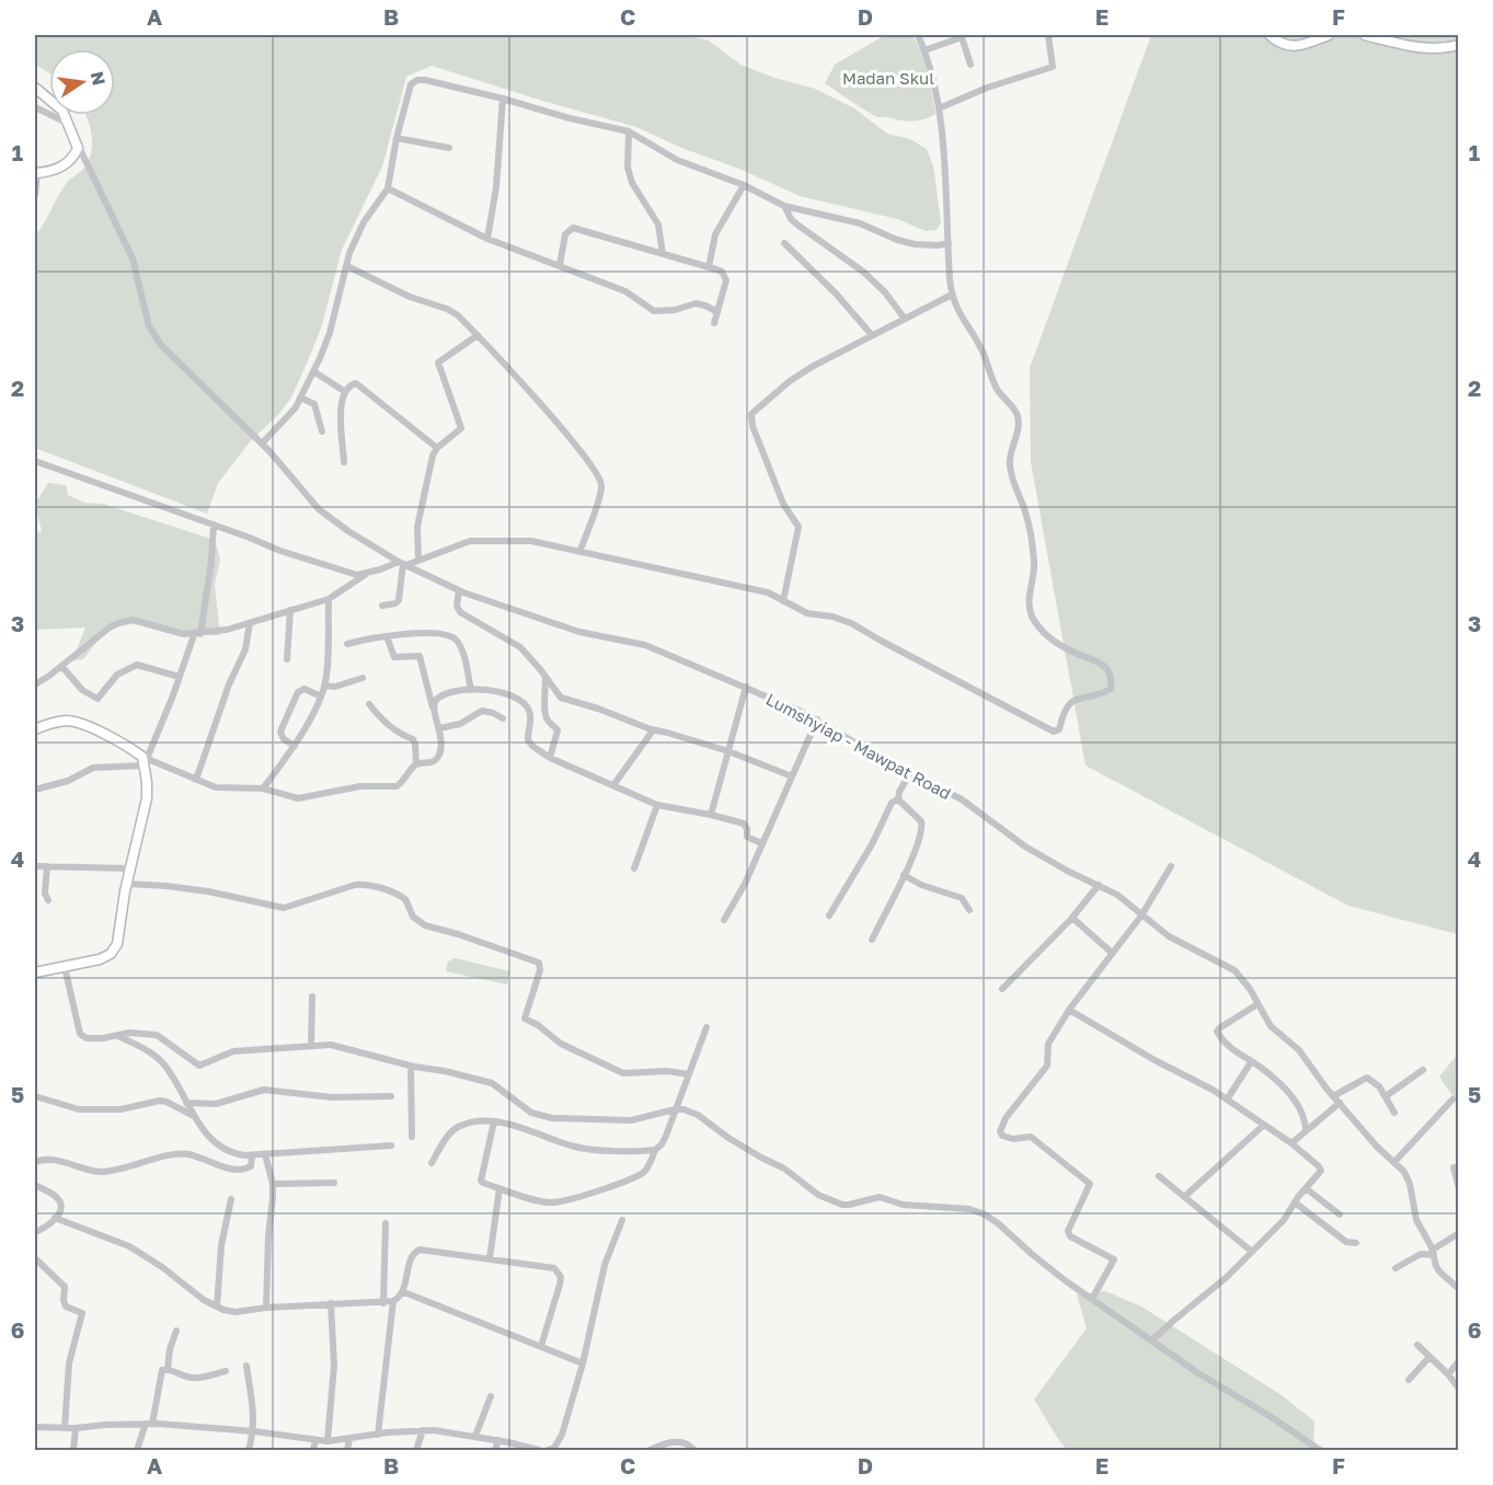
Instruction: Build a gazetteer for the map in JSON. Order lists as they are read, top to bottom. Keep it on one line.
{"streets":{"street":["Lumshyiap - Mawpat Road"]},"parks":["Madan Skul"],"north":"right","grid":{"columns":["A","B","C","D","E","F"],"rows":["1","2","3","4","5","6"]}}
